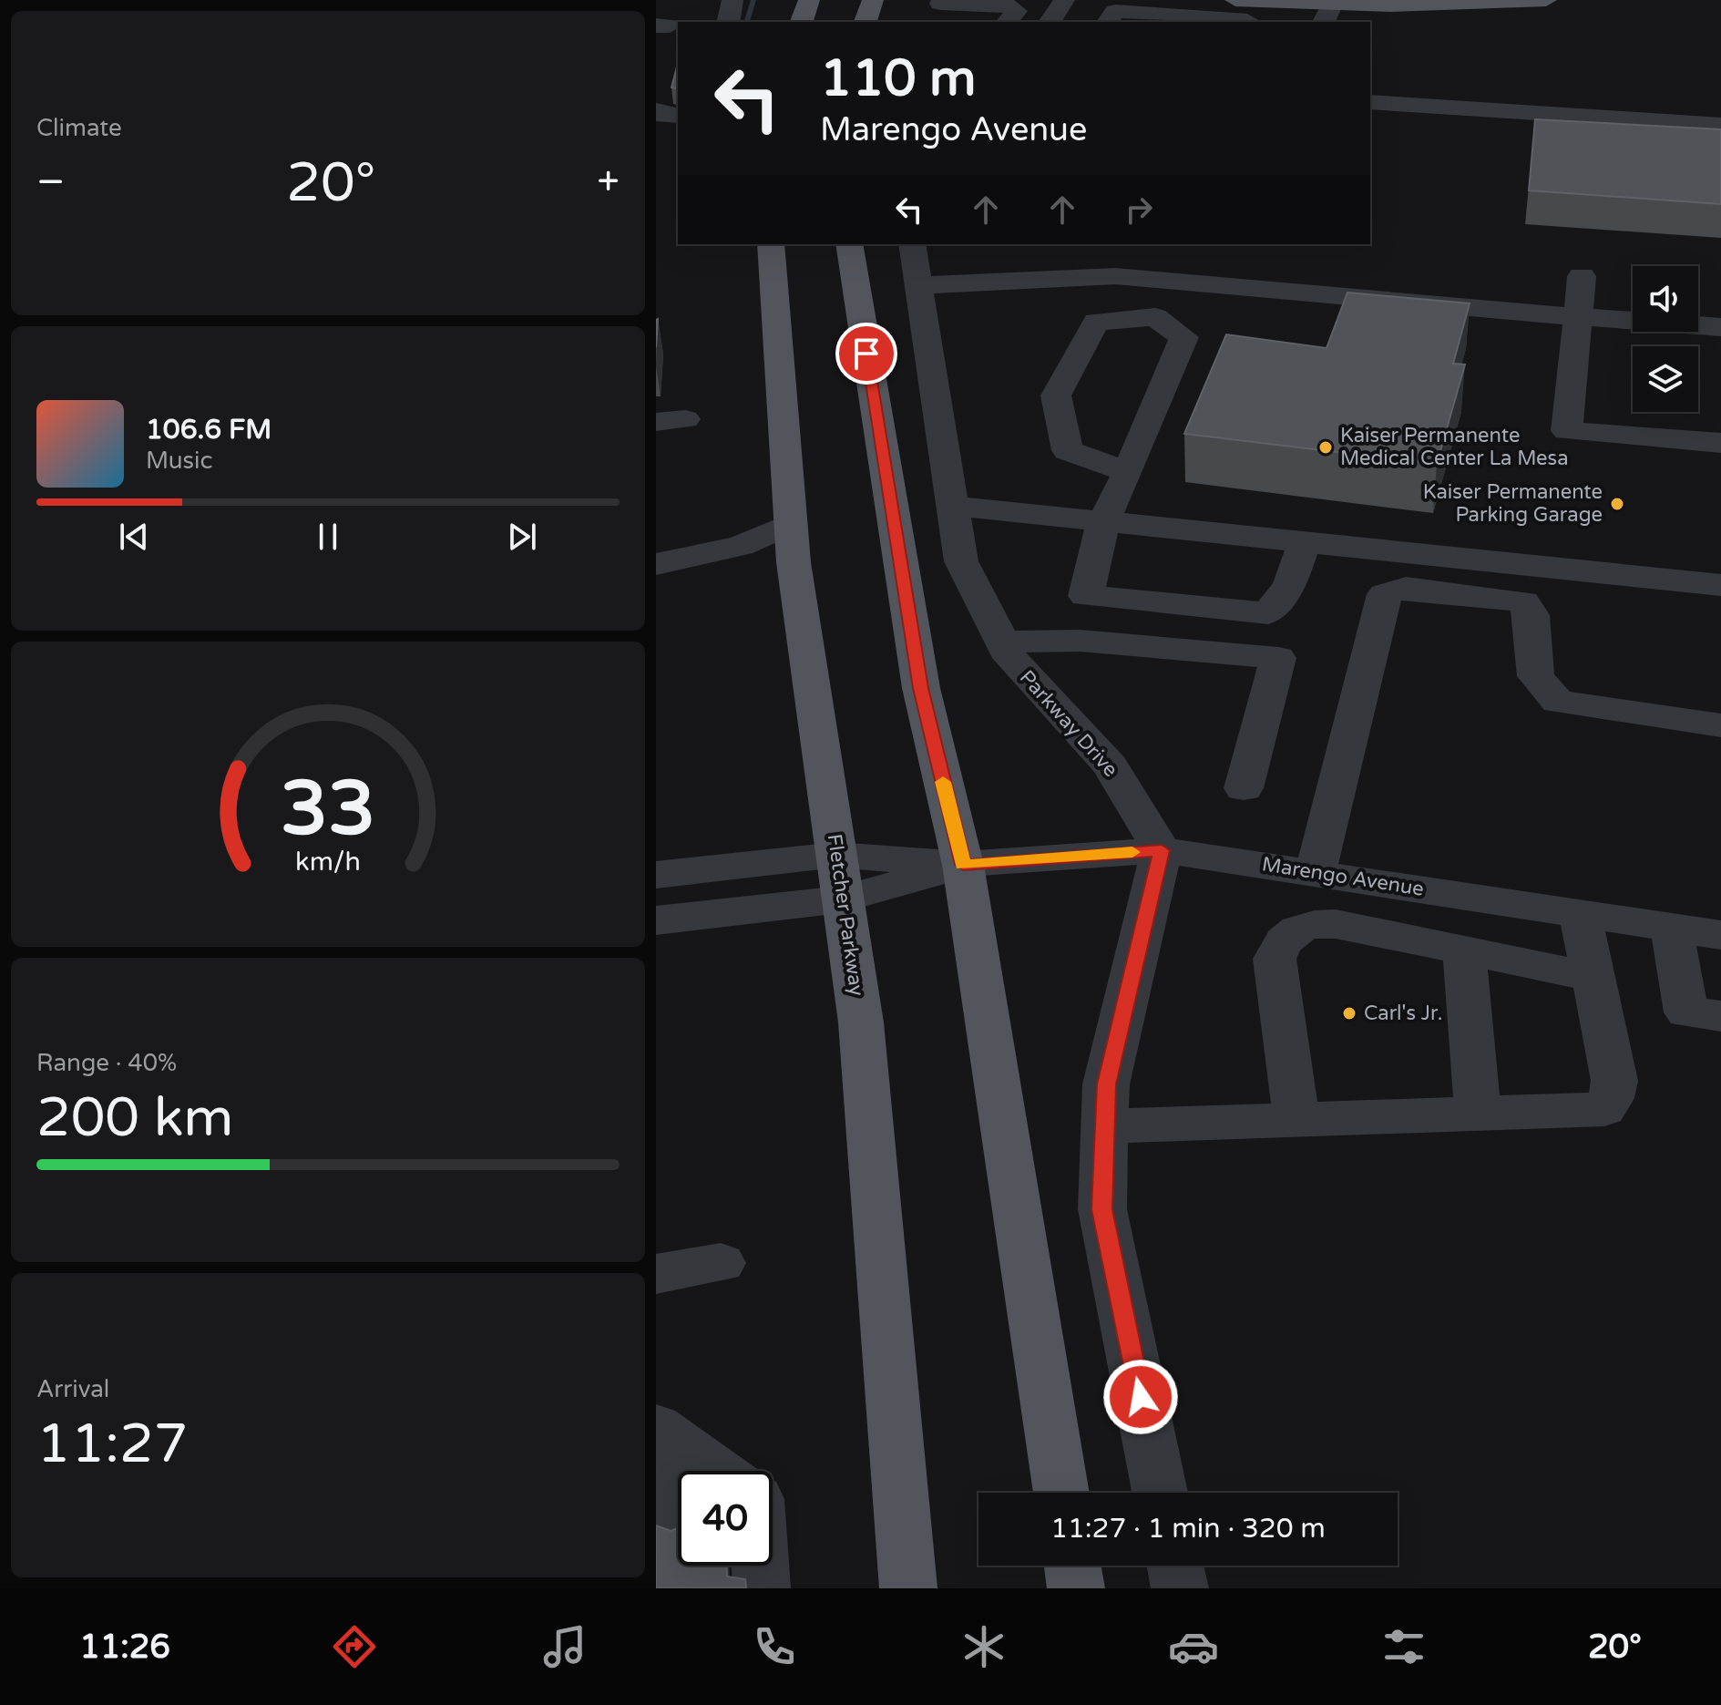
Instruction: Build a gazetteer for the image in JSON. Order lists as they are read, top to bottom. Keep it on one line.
{"streets":{"main road":["Fletcher Parkway"],"street":["Parkway Drive","Marengo Avenue"]},"crossings":[["Parkway Drive","Marengo Avenue"],["Marengo Avenue","Fletcher Parkway"]],"places":["Kaiser Permanente Medical Center La Mesa","Kaiser Permanente Parking Garage","Carl's Jr."],"page":{"tile":["Climate",["Range · 40%","200 km"],["Arrival","11:27"]],"turn":["110 m","Marengo Avenue"],"heat":["−","20°","+"],"song":["106.6 FM","Music"],"limit":"40","trip":"11:27 · 1 min · 320 m","tabs":["11:26","20°"],"gauge":["33","km/h"]}}
